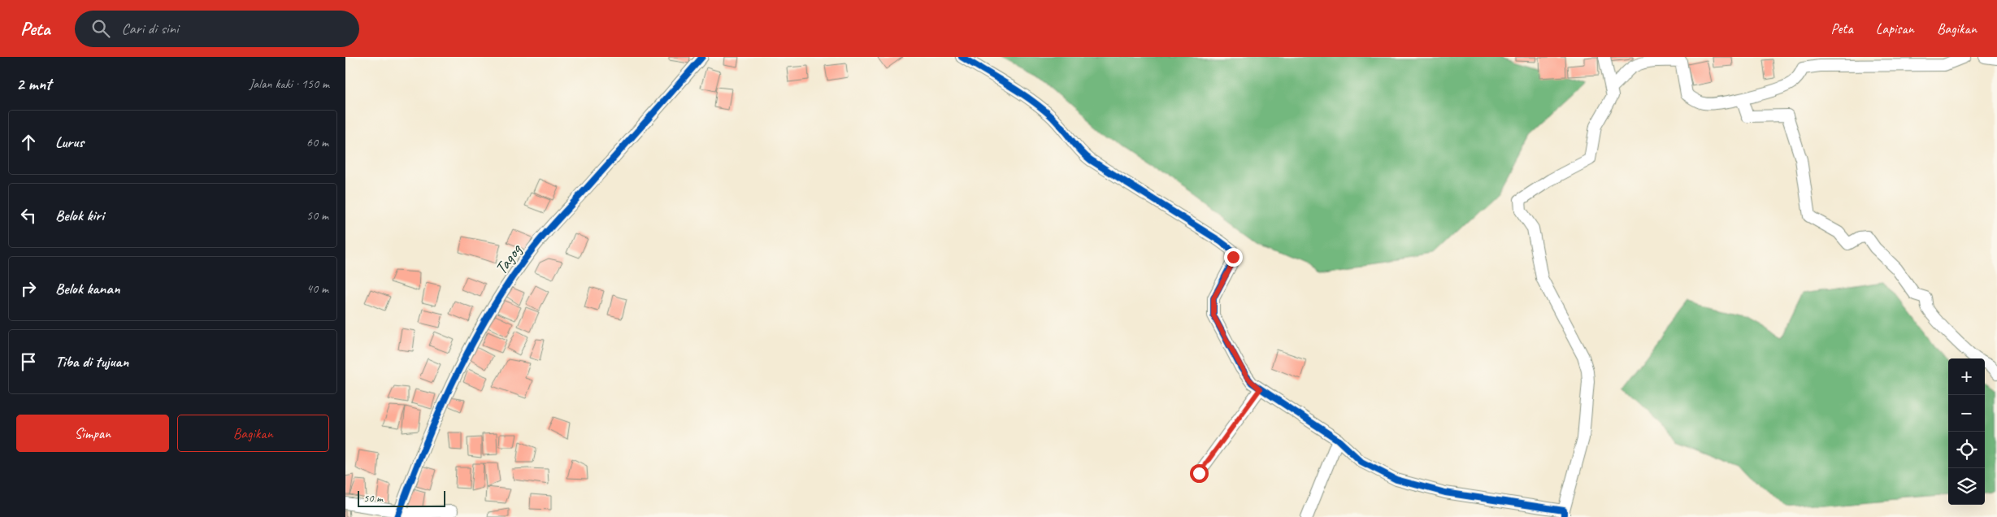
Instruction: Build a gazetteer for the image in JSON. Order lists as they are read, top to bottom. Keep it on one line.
{"streets":{"street":["Tagog"]},"scale_bar":"50 m","page":{"header":"Peta","search":"Cari di sini","nav":["Peta","Lapisan","Bagikan"],"heading":["2 mnt","Jalan kaki · 150 m"],"list":[["Lurus","60 m"],["Belok kiri","50 m"],["Belok kanan","40 m"],"Tiba di tujuan"],"map_buttons":["+","−"],"buttons":["Simpan","Bagikan"],"scale":"50 m"}}
